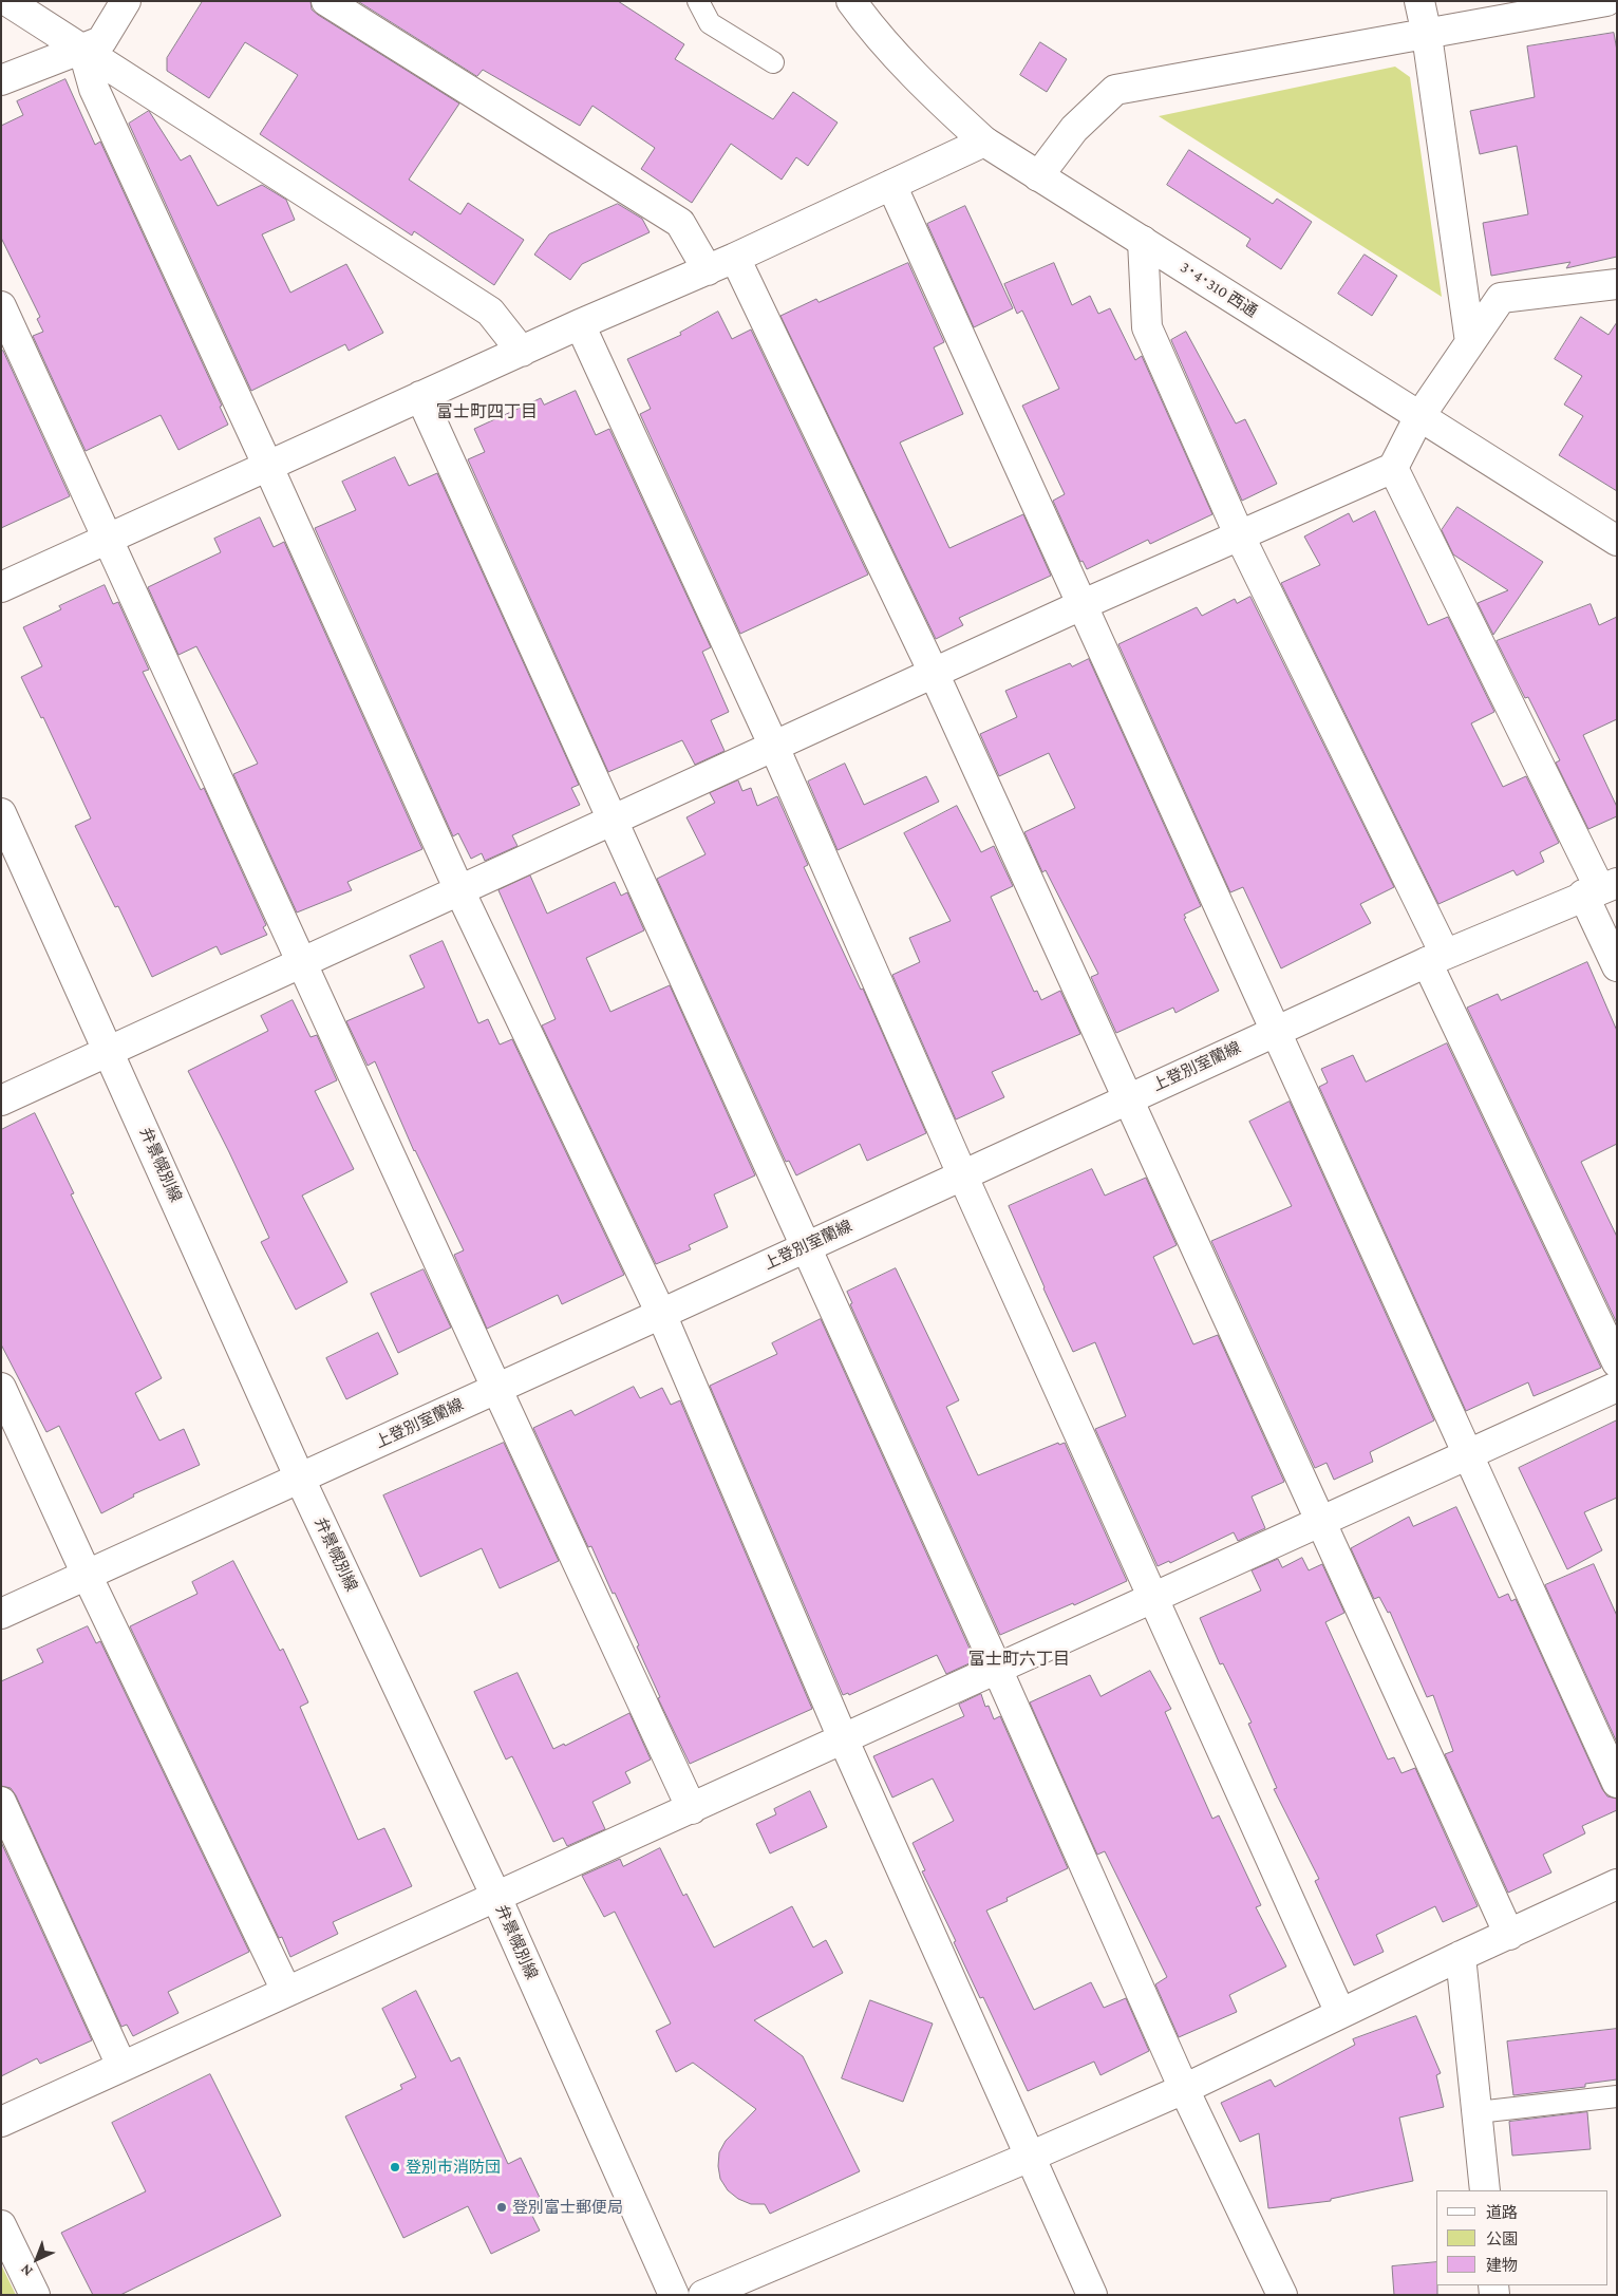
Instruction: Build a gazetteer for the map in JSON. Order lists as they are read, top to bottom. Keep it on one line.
{"streets":{"street":["3･4･310 西通","上登別室蘭線","弁景幌別線"]},"crossings":[["上登別室蘭線","弁景幌別線"]],"districts":["富士町四丁目","富士町六丁目"],"places":["登別市消防団","登別富士郵便局"],"legend":["道路","公園","建物"],"north":"bottom left"}
